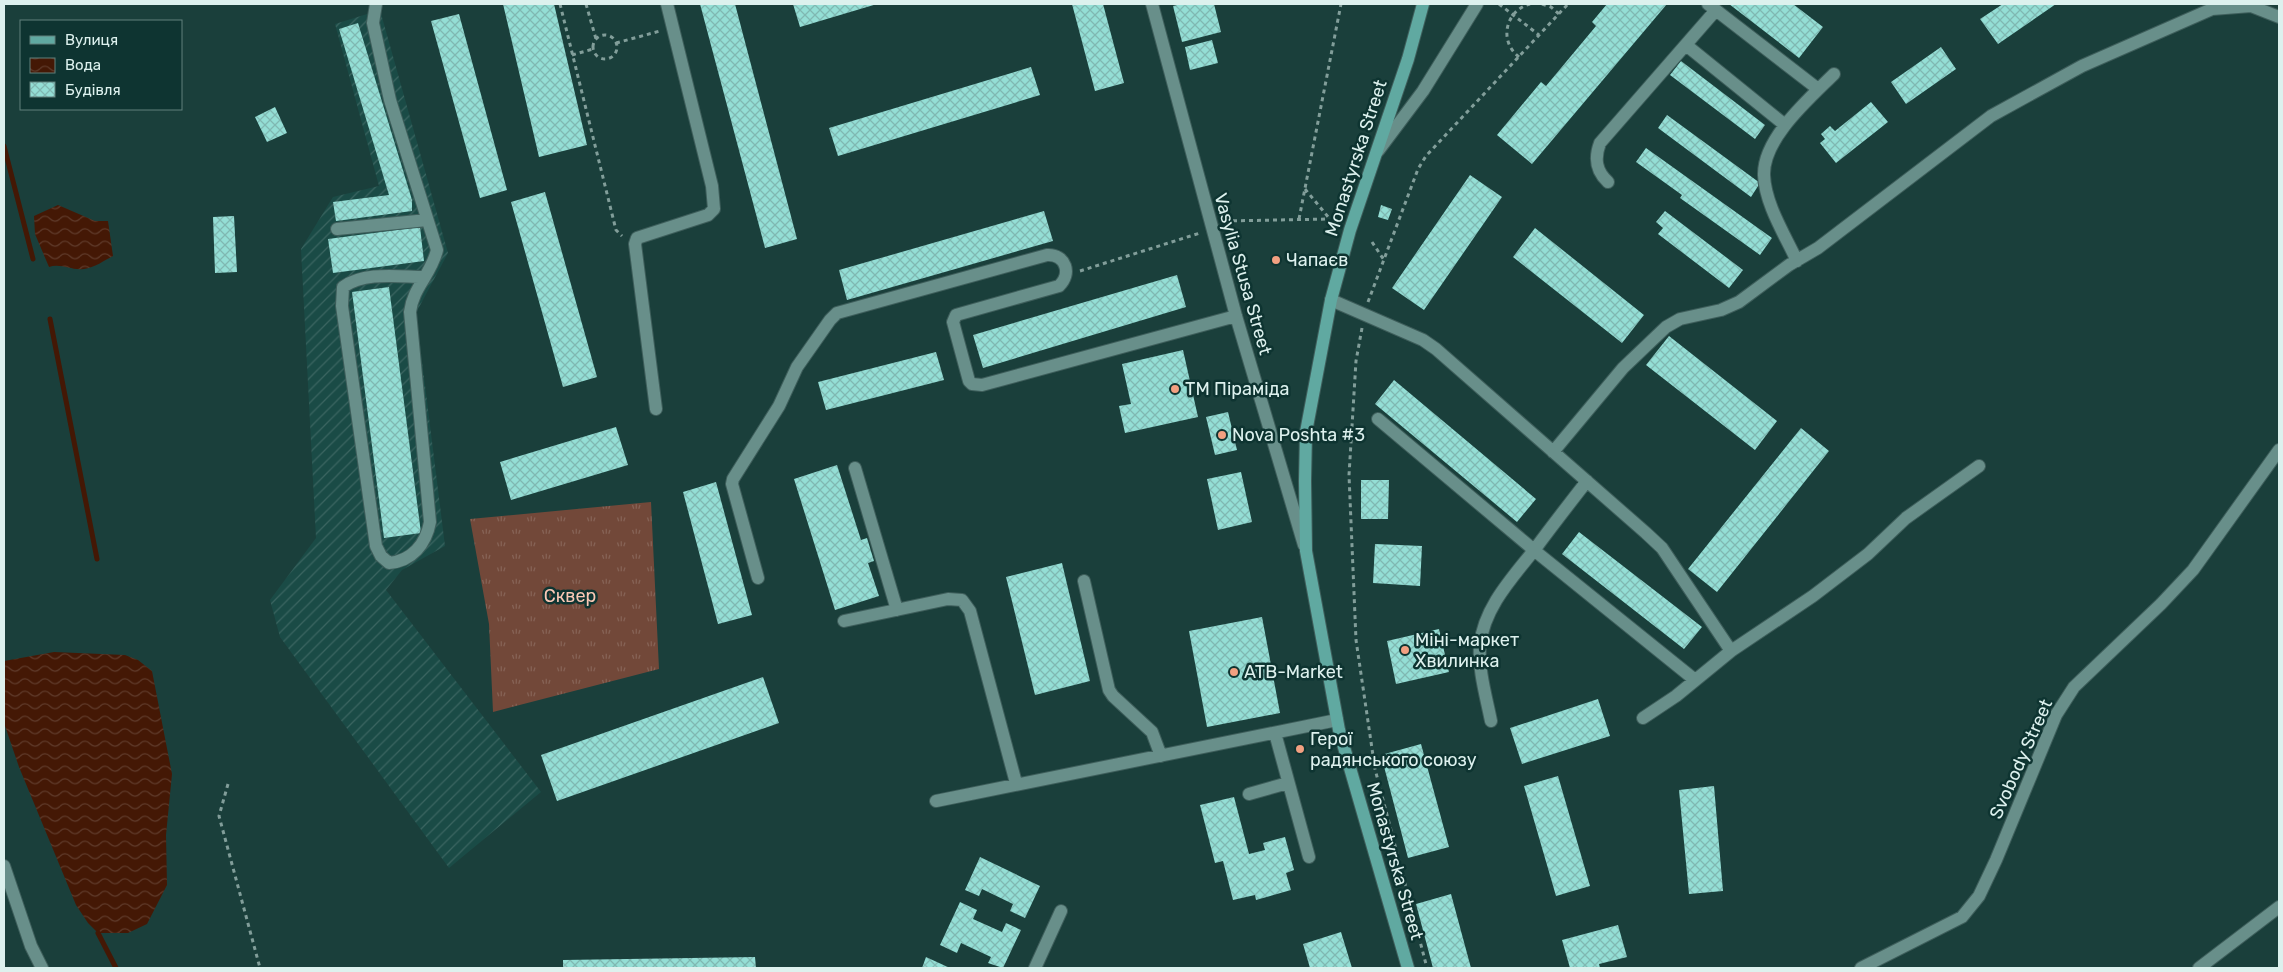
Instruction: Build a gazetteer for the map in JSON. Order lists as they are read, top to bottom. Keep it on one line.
{"streets":{"main road":["Monastyrska Street"],"street":["Vasylia Stusa Street","Svobody Street"]},"crossings":[["Monastyrska Street","Vasylia Stusa Street"]],"parks":["Сквер"],"places":["Чапаєв","ТМ Піраміда","Nova Poshta #3","Міні-маркет Хвилинка","ATB-Market","Герої радянського союзу"],"legend":["Вулиця","Вода","Будівля"]}
